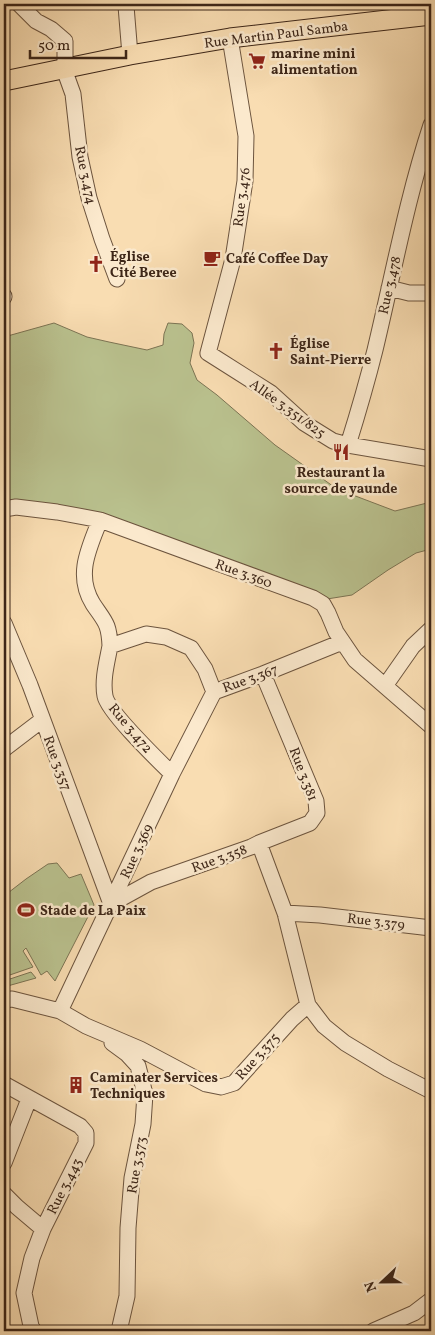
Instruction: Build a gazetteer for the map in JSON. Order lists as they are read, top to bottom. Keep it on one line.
{"streets":{"main road":["Rue Martin Paul Samba"],"street":["Rue 3.474","Rue 3.476","Rue 3.478","Allée 3.351/825","Rue 3.360","Rue 3.367","Rue 3.472","Rue 3.357","Rue 3.381","Rue 3.369","Rue 3.358","Rue 3.379","Rue 3.375","Rue 3.373","Rue 3.443"]},"crossings":[["Rue Martin Paul Samba","Rue 3.474"],["Rue Martin Paul Samba","Rue 3.476"],["Rue 3.476","Allée 3.351/825"],["Rue 3.478","Allée 3.351/825"],["Rue 3.360","Rue 3.367"],["Rue 3.367","Rue 3.472"],["Rue 3.367","Rue 3.381"],["Rue 3.367","Rue 3.369"],["Rue 3.472","Rue 3.369"],["Rue 3.357","Rue 3.369"],["Rue 3.357","Rue 3.358"],["Rue 3.381","Rue 3.358"],["Rue 3.369","Rue 3.358"],["Rue 3.369","Rue 3.375"],["Rue 3.358","Rue 3.379"],["Rue 3.358","Rue 3.375"],["Rue 3.375","Rue 3.373"]],"places":{"supermarket":["marine mini alimentation"],"cafe":["Café Coffee Day"],"church":["Église Cité Beree","Église Saint-Pierre"],"restaurant":["Restaurant la source de yaunde"],"sports":["Stade de La Paix"],"building":["Caminater Services Techniques"]},"scale_bar":"50 m","north":"left"}
